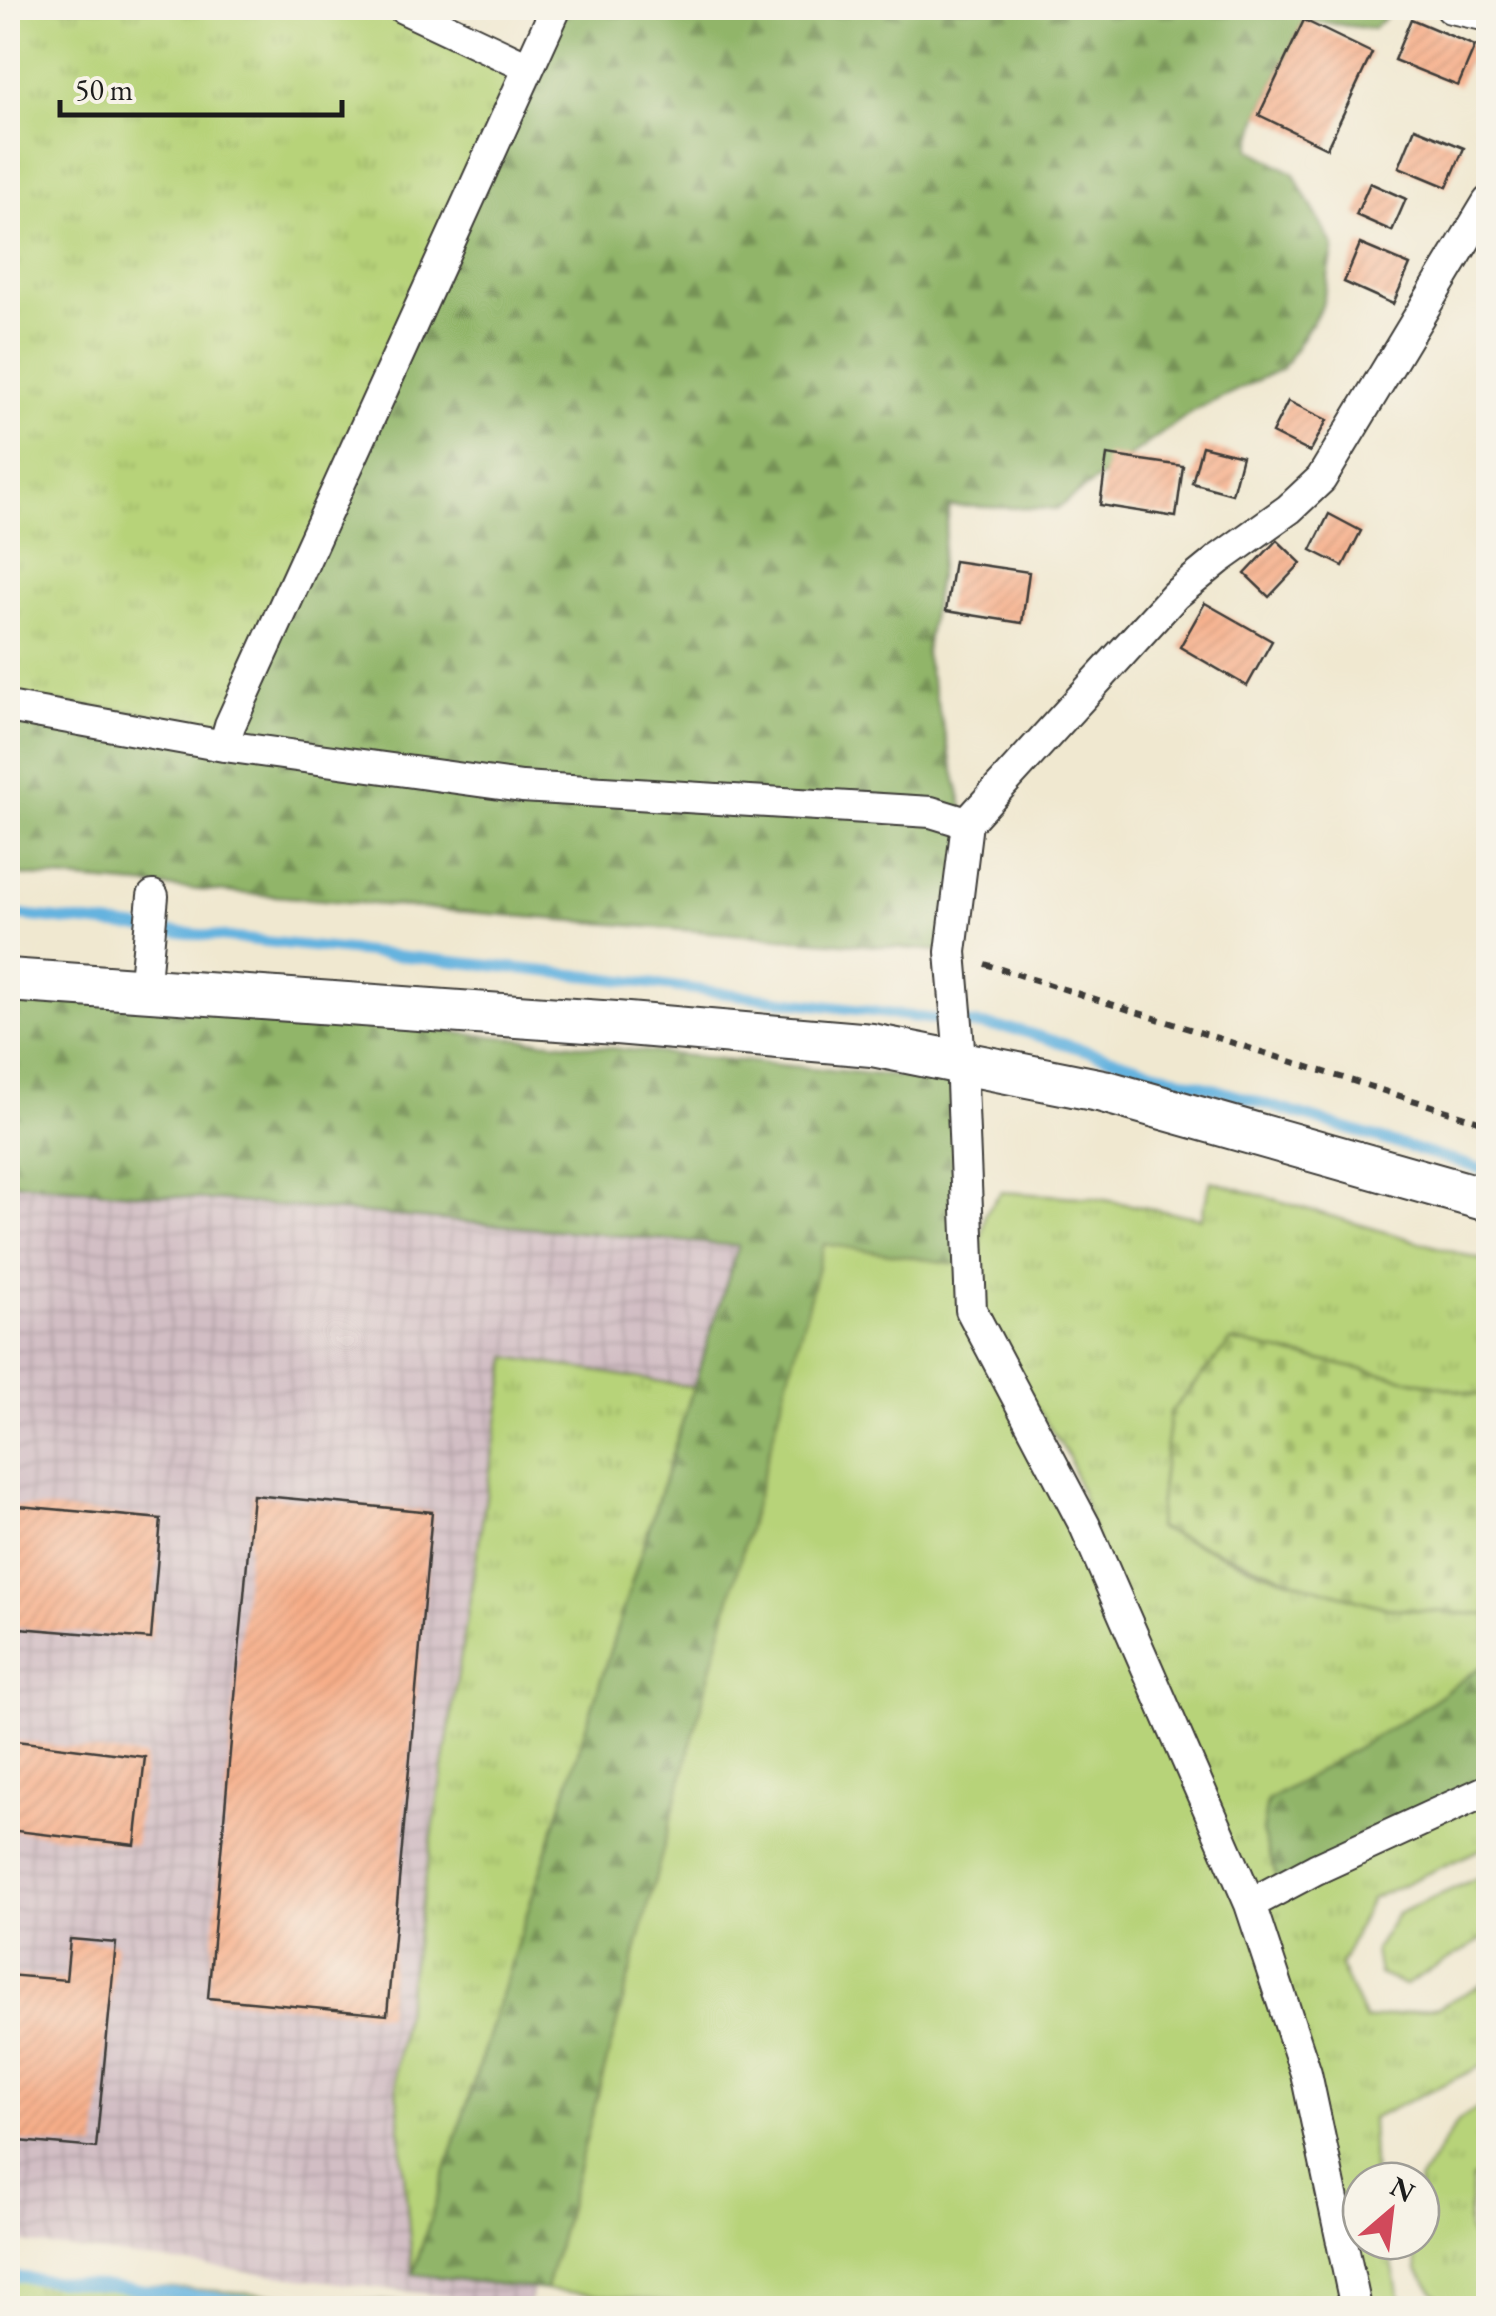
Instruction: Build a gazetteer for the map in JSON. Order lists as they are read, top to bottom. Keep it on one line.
{"scale_bar":"50 m","north":"top right"}
